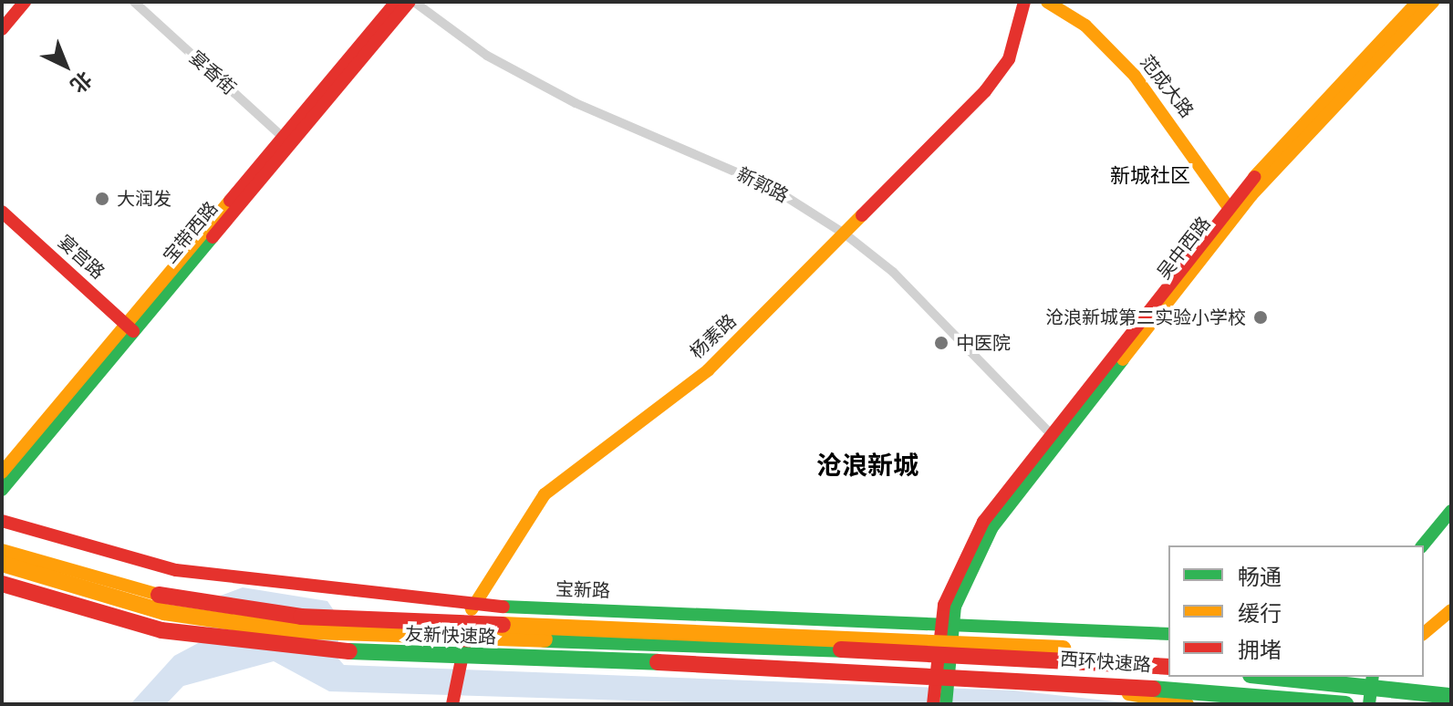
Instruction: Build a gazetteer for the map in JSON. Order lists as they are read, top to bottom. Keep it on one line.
{"streets":{"main road":["范成大路","宝带西路","吴中西路","宴宫路","杨素路","宝新路","友新快速路","西环快速路"],"street":["宴香街","新郭路"]},"crossings":[["宴香街","宝带西路"],["范成大路","吴中西路"],["新郭路","宝带西路"],["新郭路","吴中西路"],["新郭路","杨素路"],["宝带西路","宴宫路"],["吴中西路","宝新路"],["杨素路","宝新路"],["友新快速路","西环快速路"]],"districts":["新城社区","沧浪新城"],"places":["大润发","沧浪新城第二实验小学校","中医院"],"legend":["畅通","缓行","拥堵"],"north":"bottom right"}
